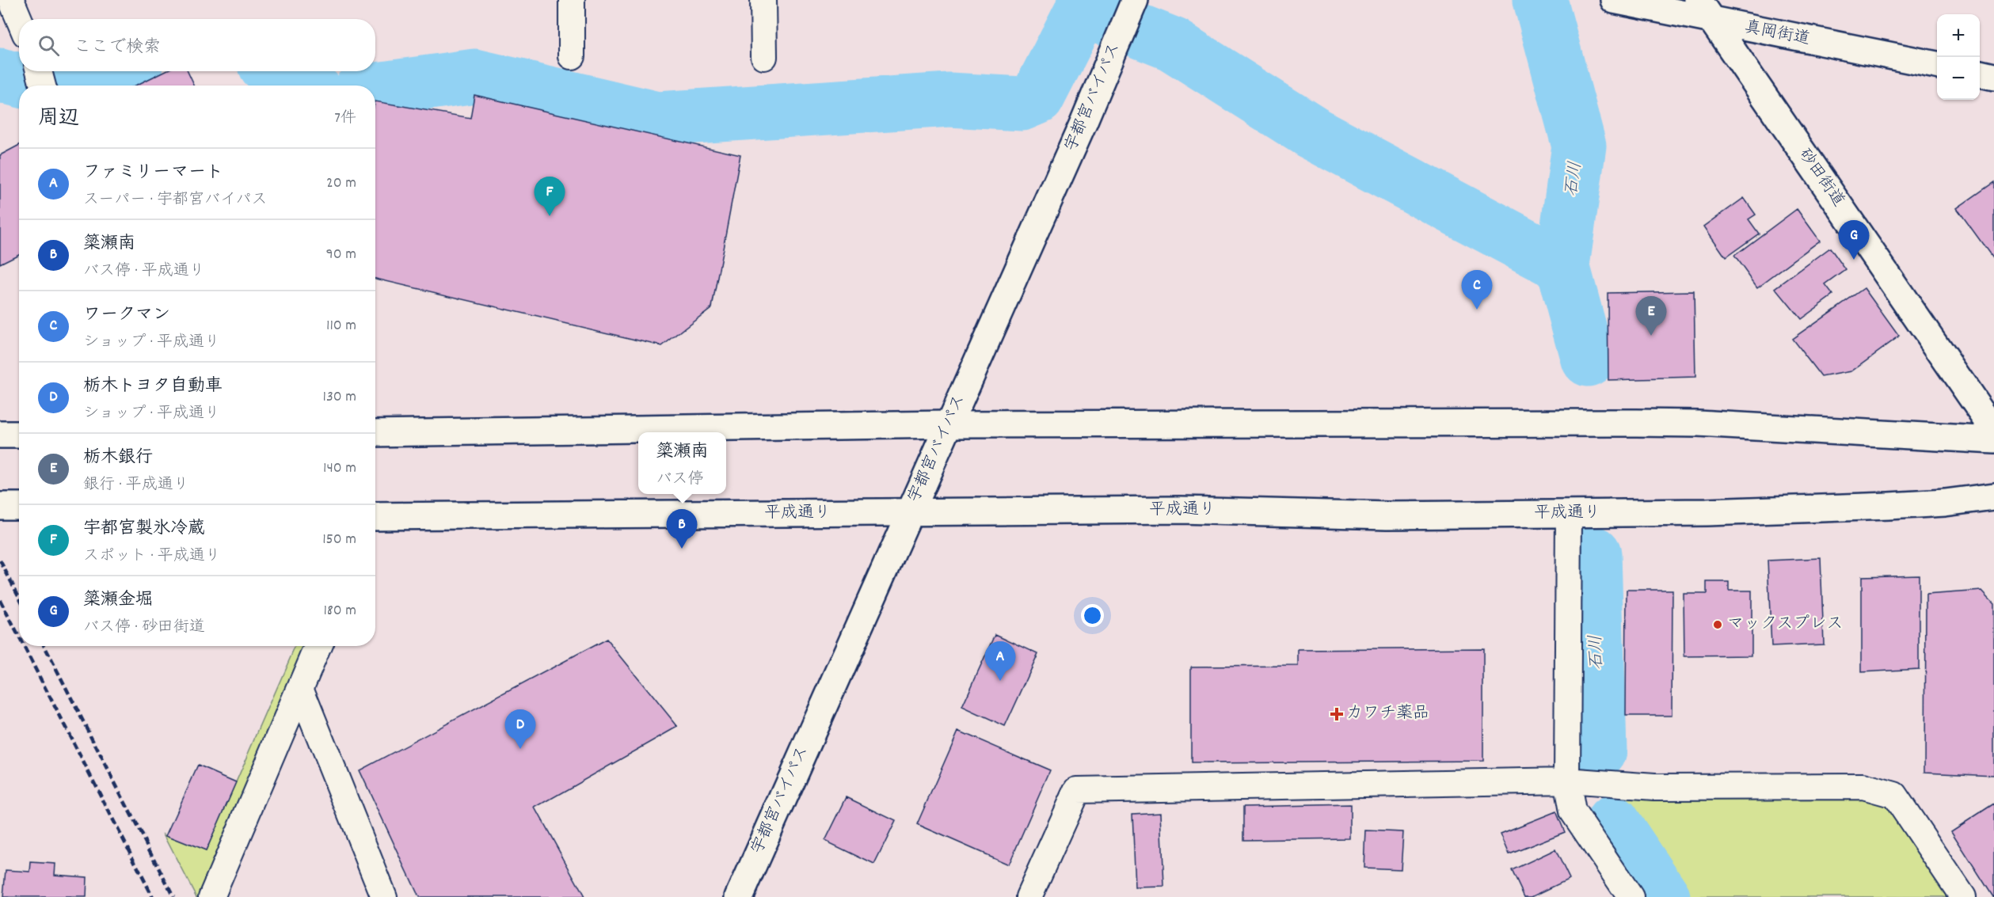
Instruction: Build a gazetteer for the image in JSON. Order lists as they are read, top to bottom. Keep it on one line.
{"streets":{"main road":["真岡街道","宇都宮バイパス","砂田街道","平成通り"]},"crossings":[["真岡街道","砂田街道"],["宇都宮バイパス","平成通り"]],"water":["石川"],"places":{"other":["マックスプレス"],"health":["カワチ薬品"]},"page":{"map_buttons":["+","−"],"search":"ここで検索","heading":["周辺","7件"],"list":[{"mark":"A","name":"ファミリーマート","note":"スーパー · 宇都宮バイパス","value":"20 m"},{"mark":"B","name":"簗瀬南","note":"バス停 · 平成通り","value":"90 m"},{"mark":"C","name":"ワークマン","note":"ショップ · 平成通り","value":"110 m"},{"mark":"D","name":"栃木トヨタ自動車","note":"ショップ · 平成通り","value":"130 m"},{"mark":"E","name":"栃木銀行","note":"銀行 · 平成通り","value":"140 m"},{"mark":"F","name":"宇都宮製氷冷蔵","note":"スポット · 平成通り","value":"150 m"},{"mark":"G","name":"簗瀬金堀","note":"バス停 · 砂田街道","value":"180 m"}],"pins":["F","G","C","E","B","A","D"],"popup":["簗瀬南","バス停"]}}
